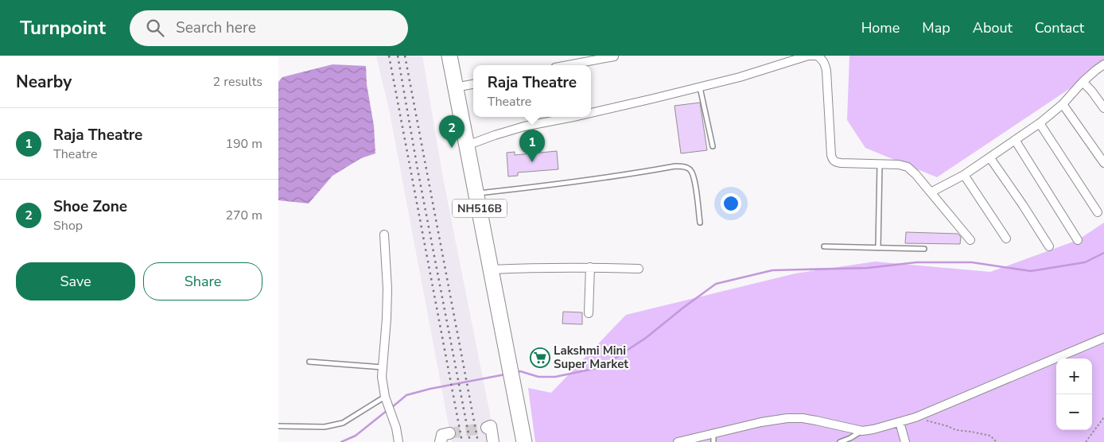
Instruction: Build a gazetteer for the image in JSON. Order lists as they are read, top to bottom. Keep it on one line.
{"streets":{"highway":["NH516B"]},"places":{"supermarket":["Lakshmi Mini Super Market"]},"page":{"header":"Turnpoint","search":"Search here","nav":["Home","Map","About","Contact"],"heading":["Nearby","2 results"],"popup":["Raja Theatre","Theatre"],"list":[{"mark":"1","name":"Raja Theatre","note":"Theatre","value":"190 m"},{"mark":"2","name":"Shoe Zone","note":"Shop","value":"270 m"}],"pins":["2","1"],"buttons":["Save","Share"],"map_buttons":["+","−"]}}
